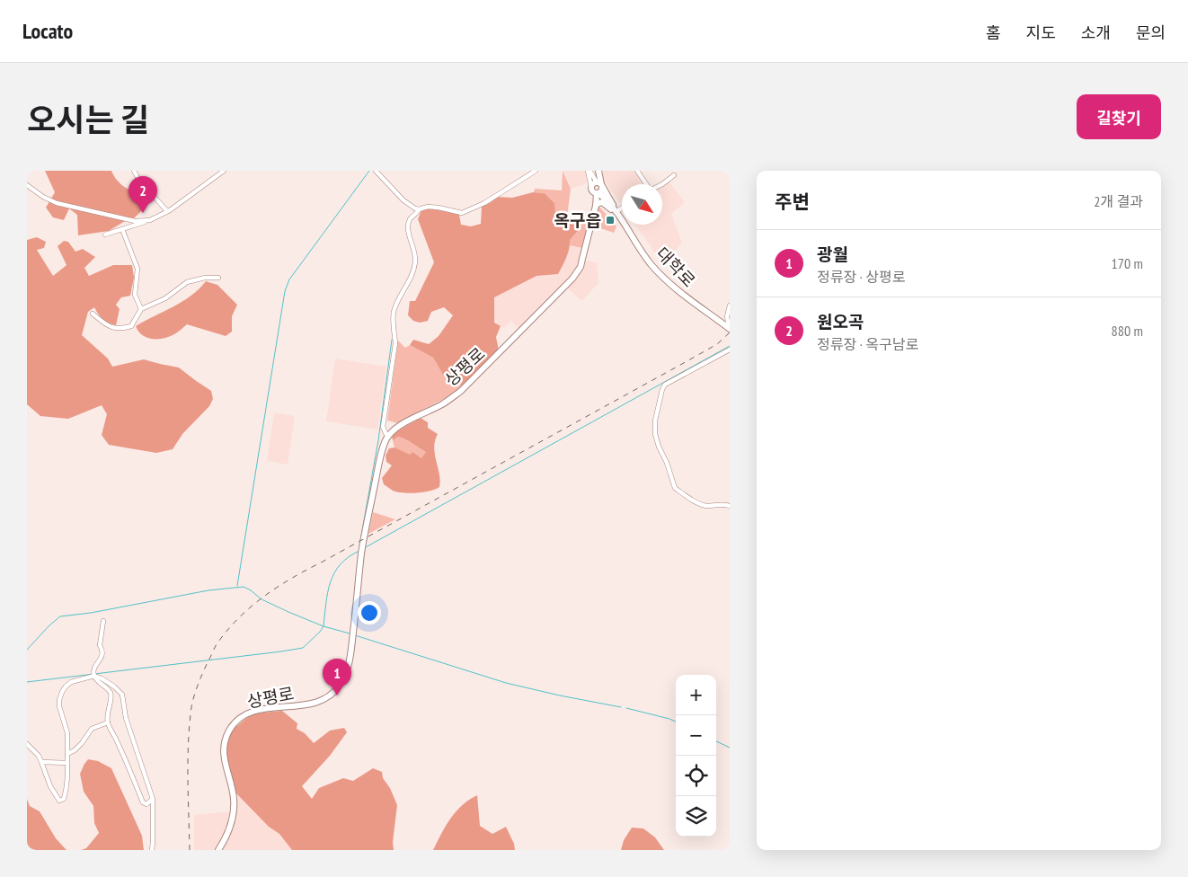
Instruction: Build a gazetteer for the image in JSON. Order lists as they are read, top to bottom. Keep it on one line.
{"streets":{"main road":["대학로","상평로"]},"crossings":[["대학로","상평로"]],"places":{"transit":["옥구읍"]},"north":"bottom right","page":{"header":"Locato","nav":["홈","지도","소개","문의"],"title":"오시는 길","buttons":"길찾기","heading":["주변","2개 결과"],"pins":["2","1"],"list":[{"mark":"1","name":"광월","note":"정류장 · 상평로","value":"170 m"},{"mark":"2","name":"원오곡","note":"정류장 · 옥구남로","value":"880 m"}],"map_buttons":["+","−"]}}
